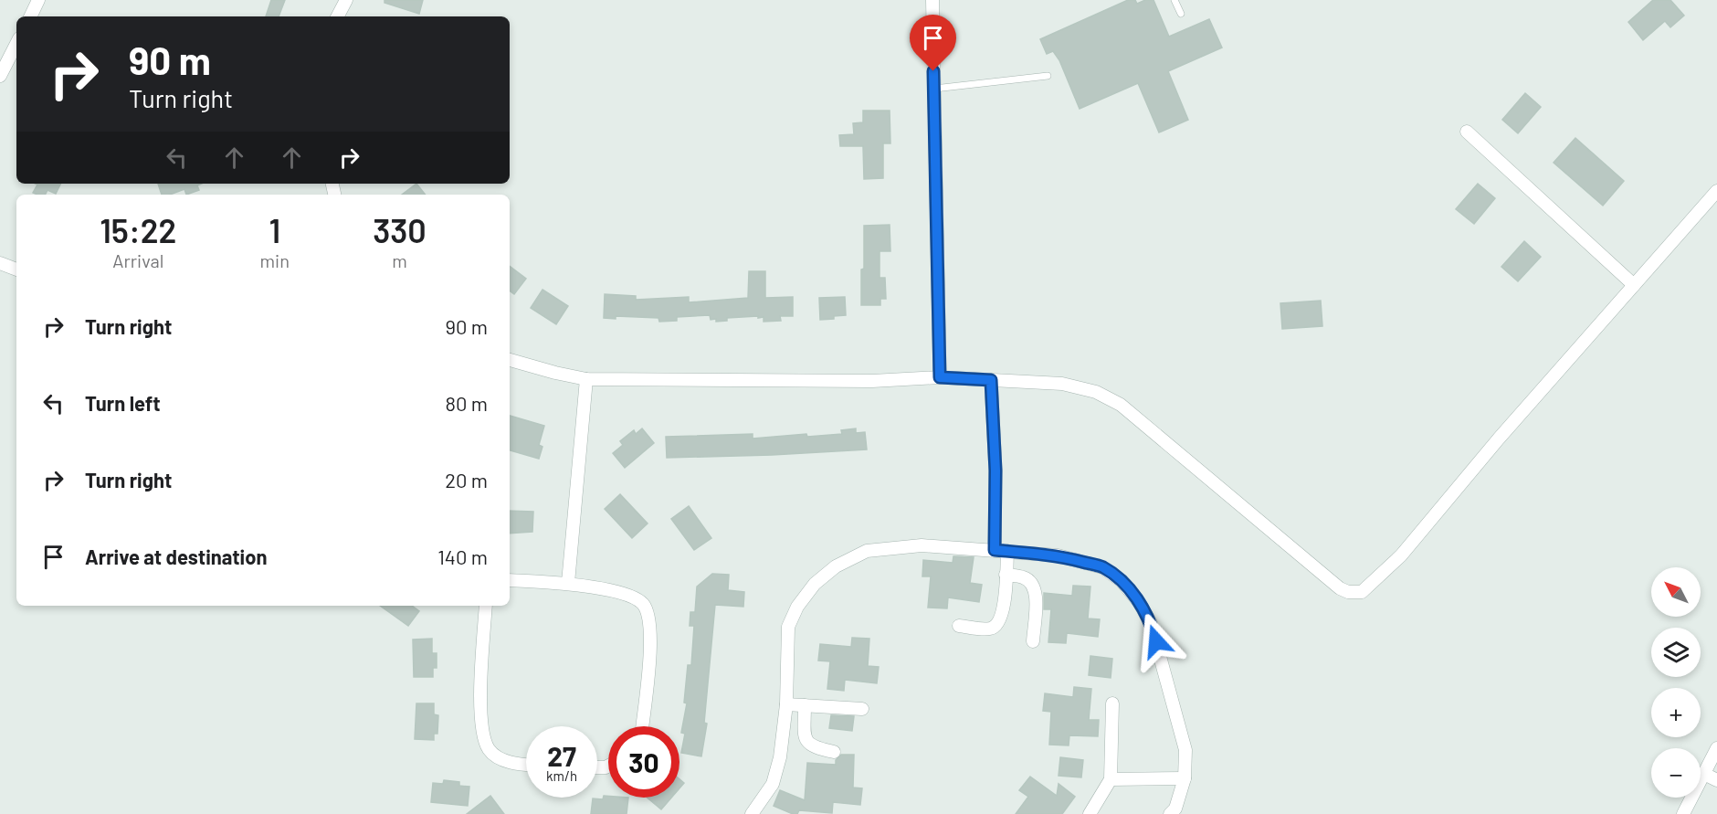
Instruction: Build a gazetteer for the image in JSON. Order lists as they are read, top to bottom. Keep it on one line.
{"north":"top left","page":{"turn":["90 m","Turn right"],"eta":["15:22","Arrival","1","min","330","m"],"list":[{"name":"Turn right","value":"90 m"},{"name":"Turn left","value":"80 m"},{"name":"Turn right","value":"20 m"},{"name":"Arrive at destination","value":"140 m"}],"map_buttons":["+","−"],"speed":"27 km/h","limit":"30"}}
